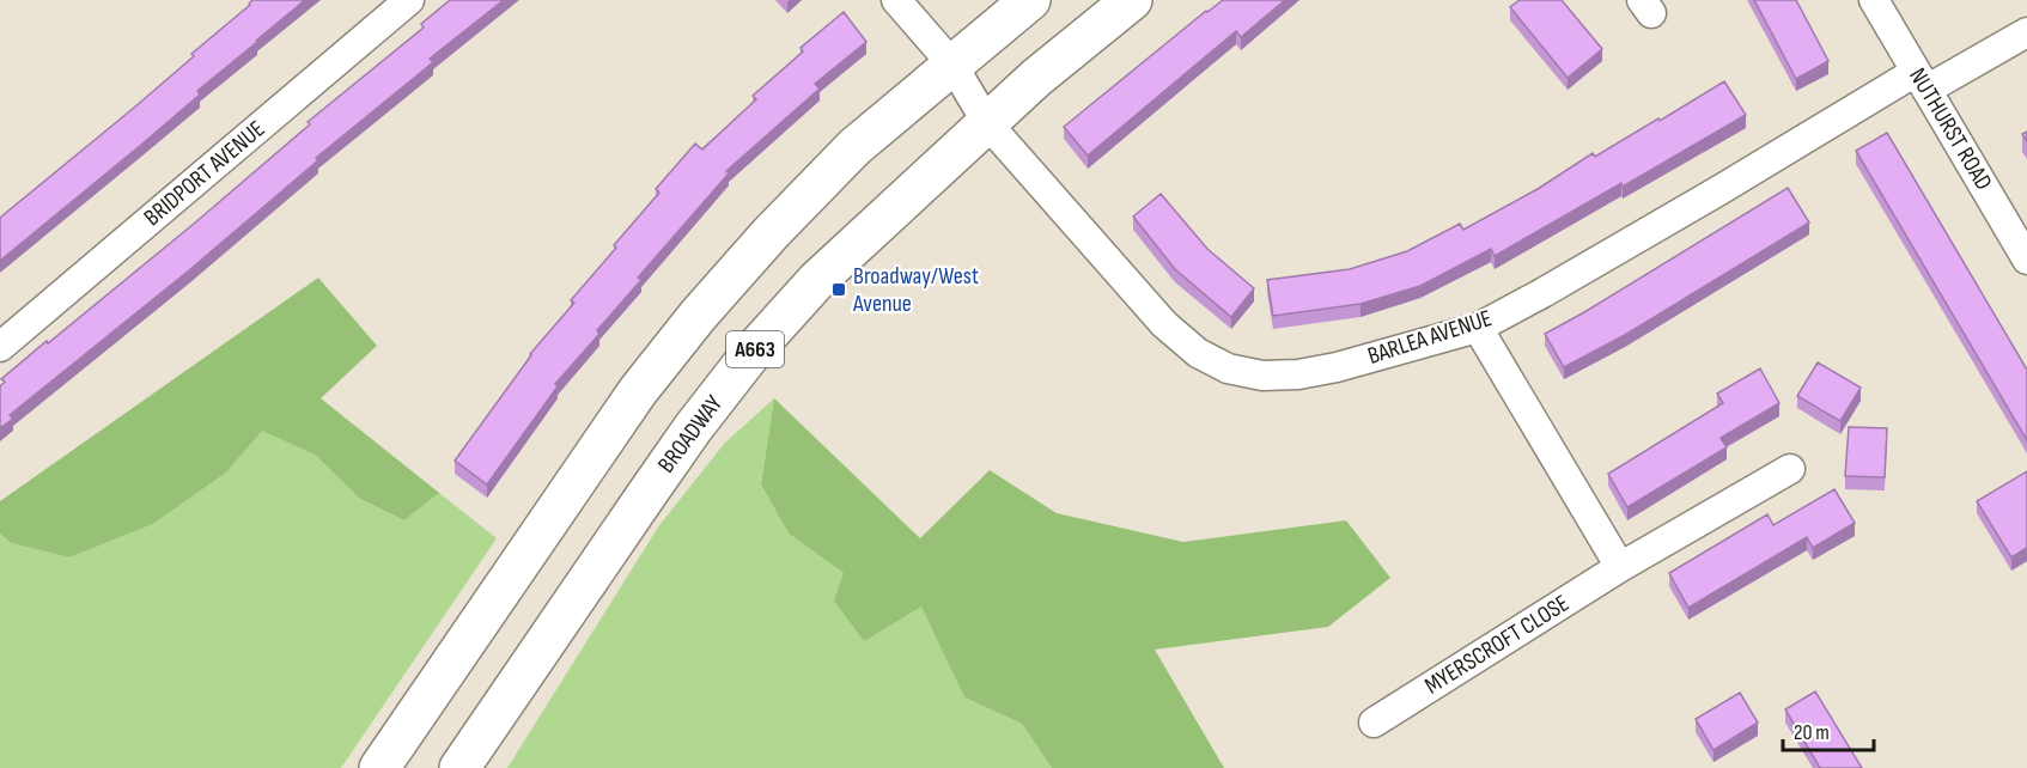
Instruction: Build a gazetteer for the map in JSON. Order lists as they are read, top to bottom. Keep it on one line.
{"streets":{"highway":["A663","BROADWAY"],"street":["NUTHURST ROAD","BRIDPORT AVENUE","BARLEA AVENUE","MYERSCROFT CLOSE"]},"crossings":[["NUTHURST ROAD","BARLEA AVENUE"],["BARLEA AVENUE","A663"],["BARLEA AVENUE","BROADWAY"]],"places":{"transit":["Broadway/West Avenue"]},"scale_bar":"20 m"}
